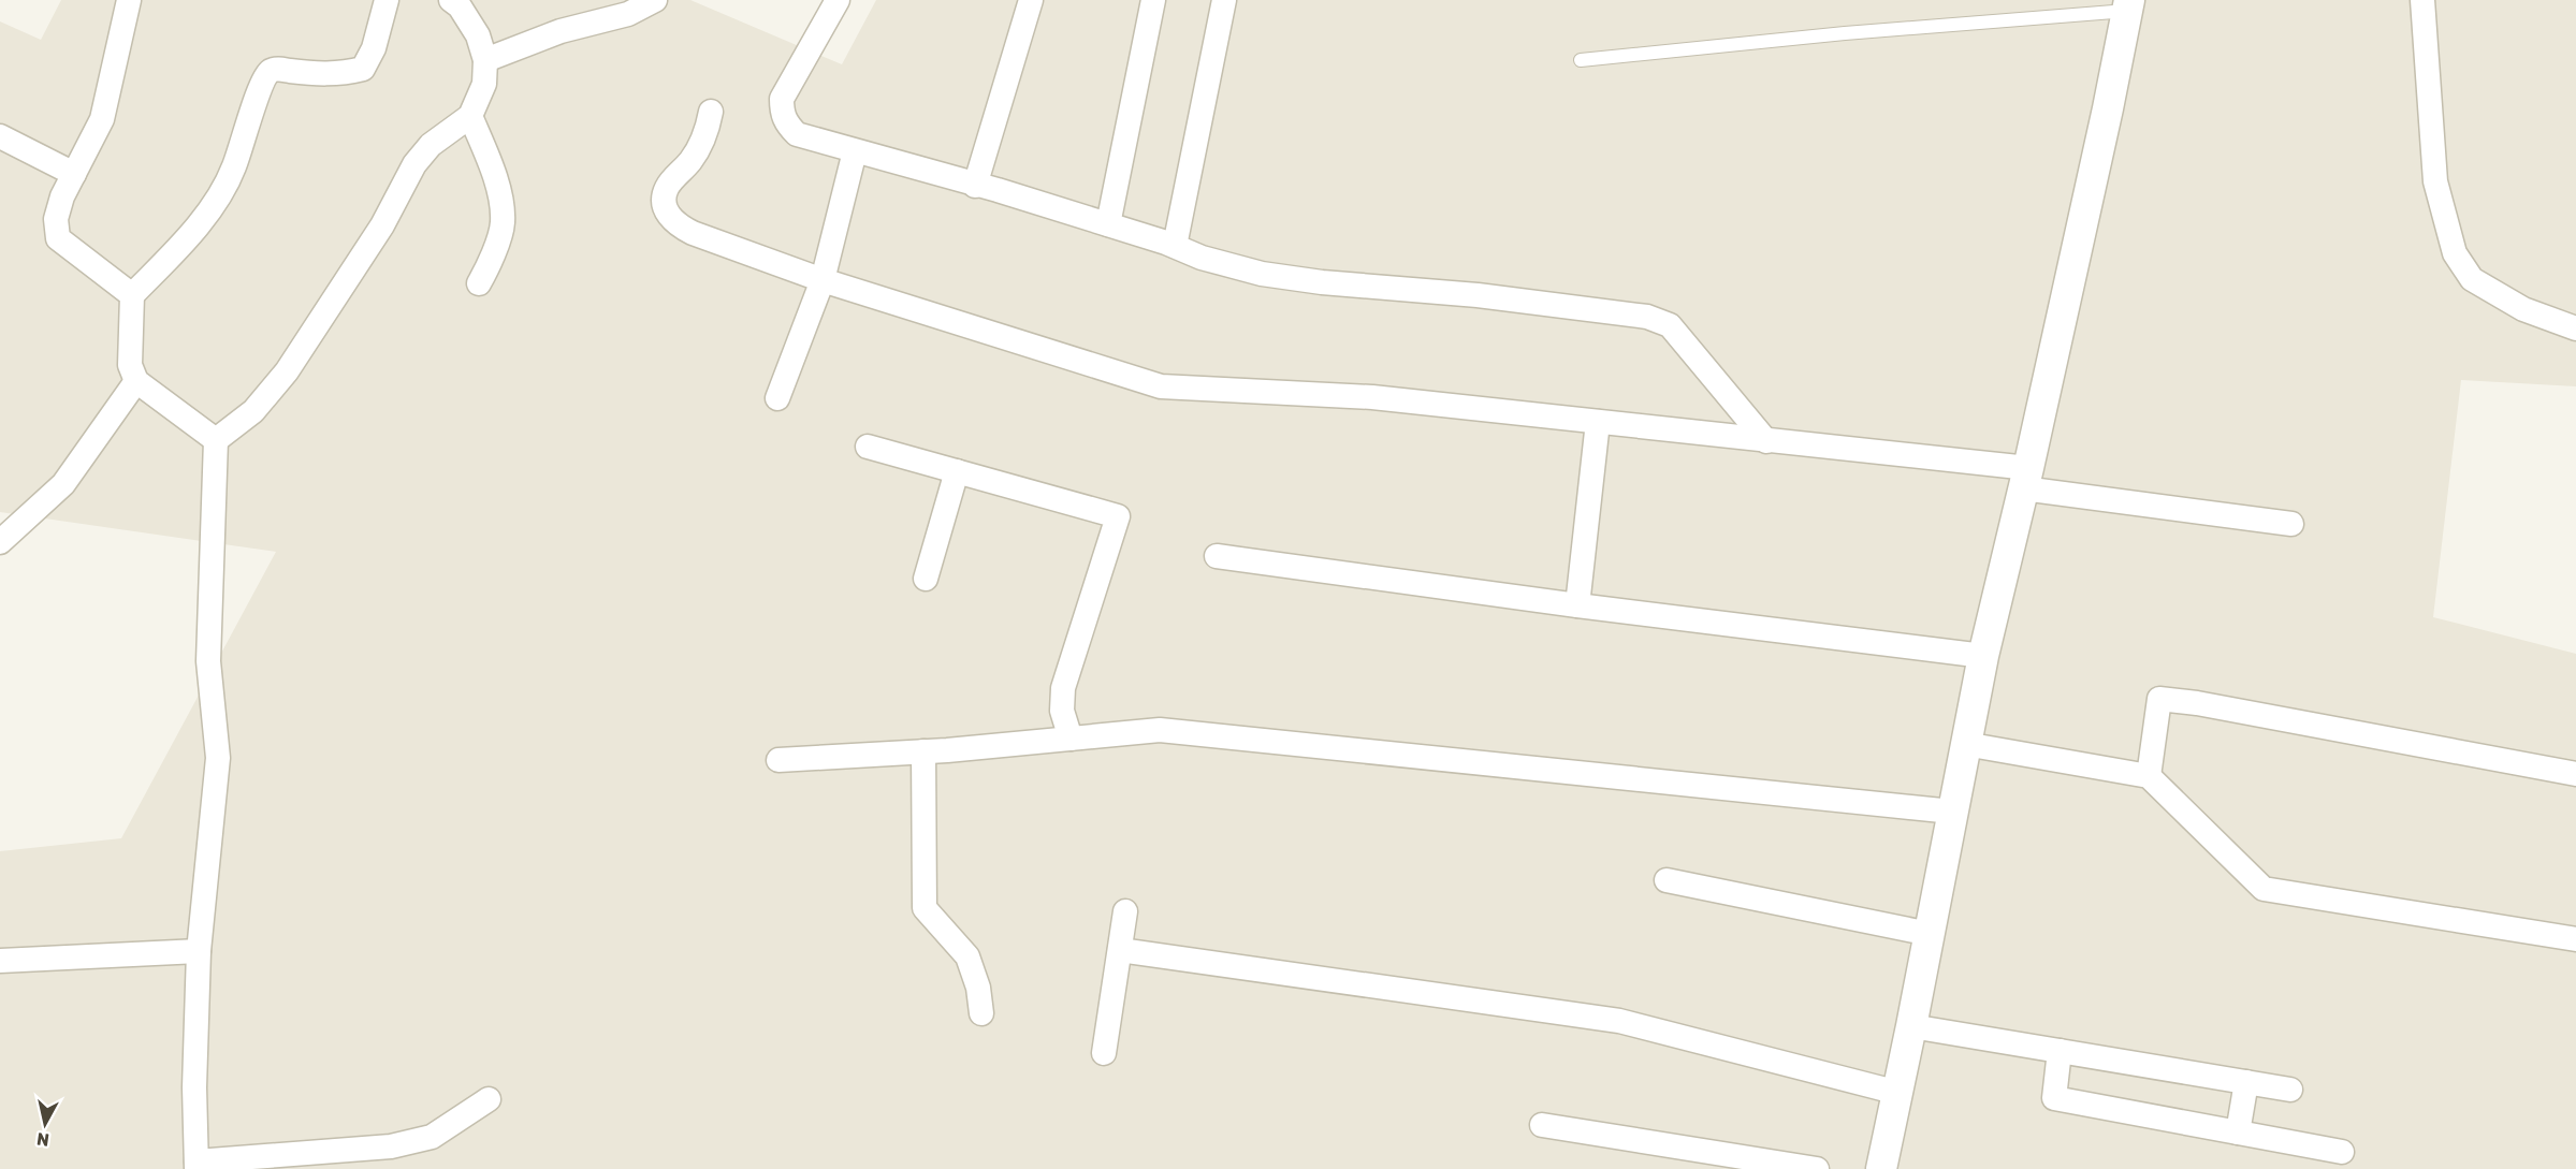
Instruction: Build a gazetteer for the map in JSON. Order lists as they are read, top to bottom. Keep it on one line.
{"north":"bottom"}
